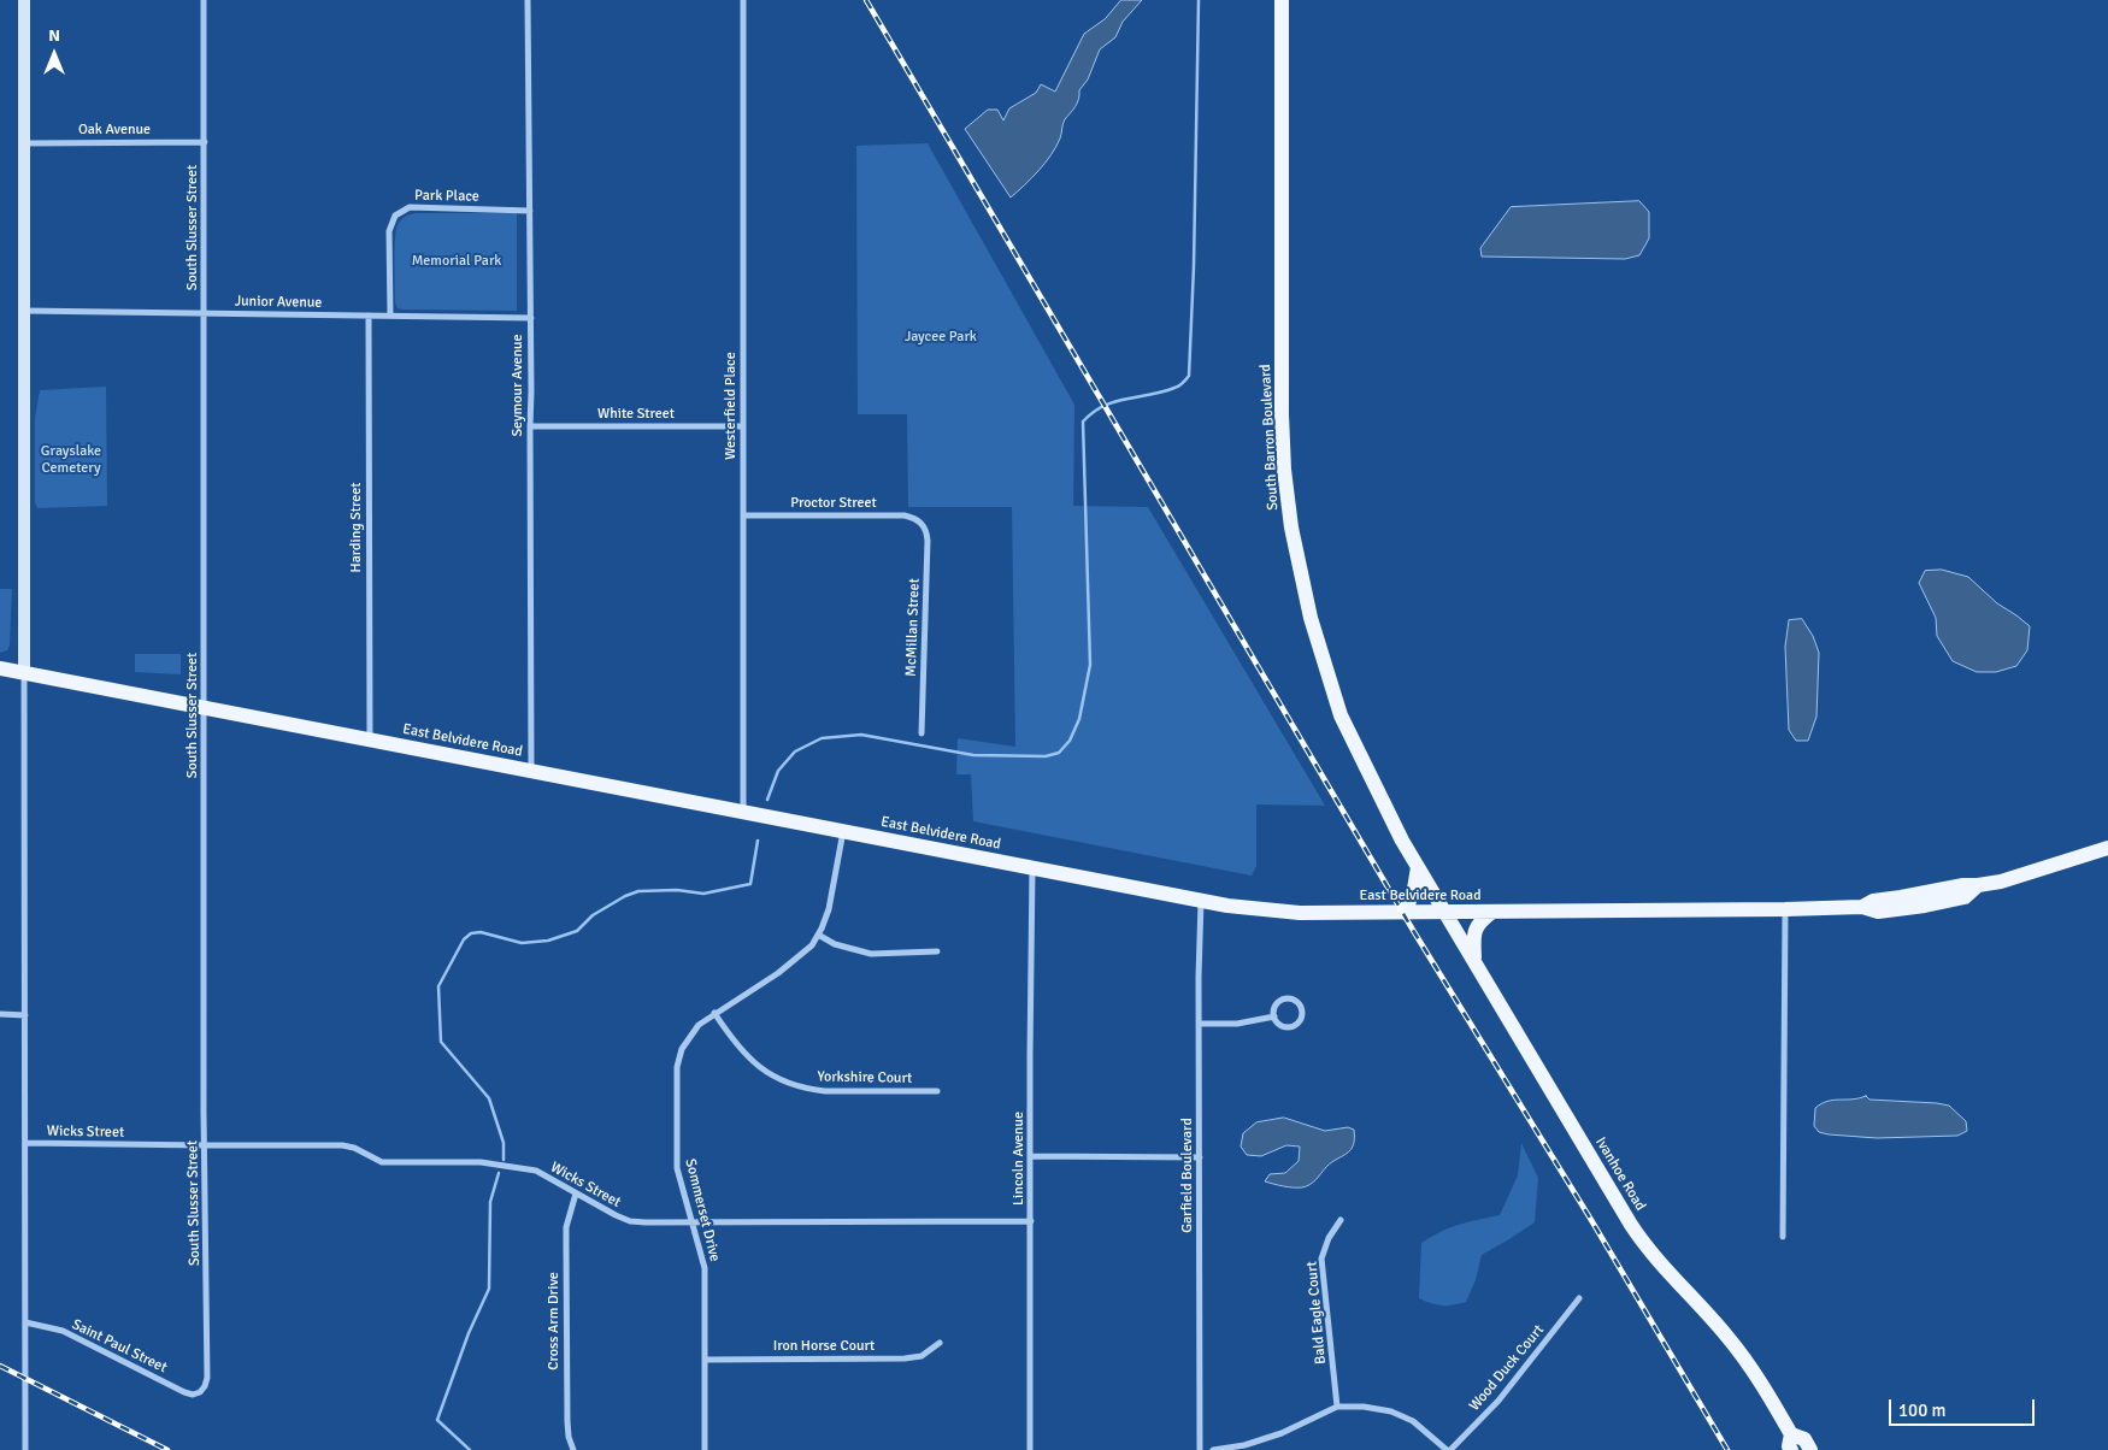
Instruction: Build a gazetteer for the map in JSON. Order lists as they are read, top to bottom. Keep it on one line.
{"streets":{"main road":["South Barron Boulevard","East Belvidere Road","Ivanhoe Road"],"street":["Oak Avenue","Park Place","South Slusser Street","Junior Avenue","Seymour Avenue","Westerfield Place","White Street","Proctor Street","Harding Street","McMillan Street","Yorkshire Court","Wicks Street","Lincoln Avenue","Garfield Boulevard","Sommerset Drive","Bald Eagle Court","Cross Arm Drive","Saint Paul Street","Iron Horse Court","Wood Duck Court"]},"crossings":[["Oak Avenue","South Slusser Street"],["Park Place","Junior Avenue"],["Park Place","Seymour Avenue"],["South Slusser Street","Junior Avenue"],["South Slusser Street","East Belvidere Road"],["South Slusser Street","Wicks Street"],["South Slusser Street","Saint Paul Street"],["Junior Avenue","Seymour Avenue"],["Junior Avenue","Harding Street"],["Seymour Avenue","White Street"],["Seymour Avenue","East Belvidere Road"],["Westerfield Place","White Street"],["Westerfield Place","Proctor Street"],["Westerfield Place","East Belvidere Road"],["South Barron Boulevard","East Belvidere Road"],["South Barron Boulevard","Ivanhoe Road"],["Proctor Street","McMillan Street"],["Harding Street","East Belvidere Road"],["East Belvidere Road","Lincoln Avenue"],["East Belvidere Road","Ivanhoe Road"],["East Belvidere Road","Garfield Boulevard"],["East Belvidere Road","Sommerset Drive"],["Yorkshire Court","Sommerset Drive"],["Wicks Street","Lincoln Avenue"],["Wicks Street","Sommerset Drive"],["Wicks Street","Cross Arm Drive"],["Sommerset Drive","Iron Horse Court"]],"parks":["Memorial Park","Jaycee Park","Grayslake Cemetery"],"scale_bar":"100 m","north":"top"}
